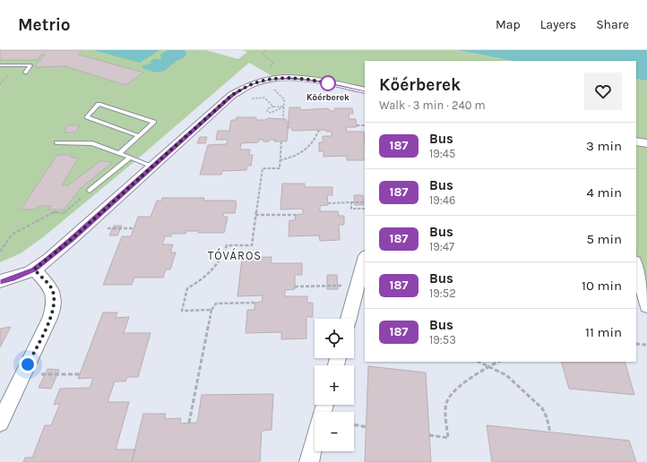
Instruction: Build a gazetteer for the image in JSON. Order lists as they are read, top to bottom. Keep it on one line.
{"districts":["TÓVÁROS"],"places":["Kőérberek"],"lines":["bus line 187"],"page":{"header":"Metrio","nav":["Map","Layers","Share"],"heading":["Kőérberek","Walk · 3 min · 240 m"],"list":[{"mark":"187","name":"Bus","note":"19:45","value":"3 min"},{"mark":"187","name":"Bus","note":"19:46","value":"4 min"},{"mark":"187","name":"Bus","note":"19:47","value":"5 min"},{"mark":"187","name":"Bus","note":"19:52","value":"10 min"},{"mark":"187","name":"Bus","note":"19:53","value":"11 min"}],"map_buttons":["+","−"]}}
